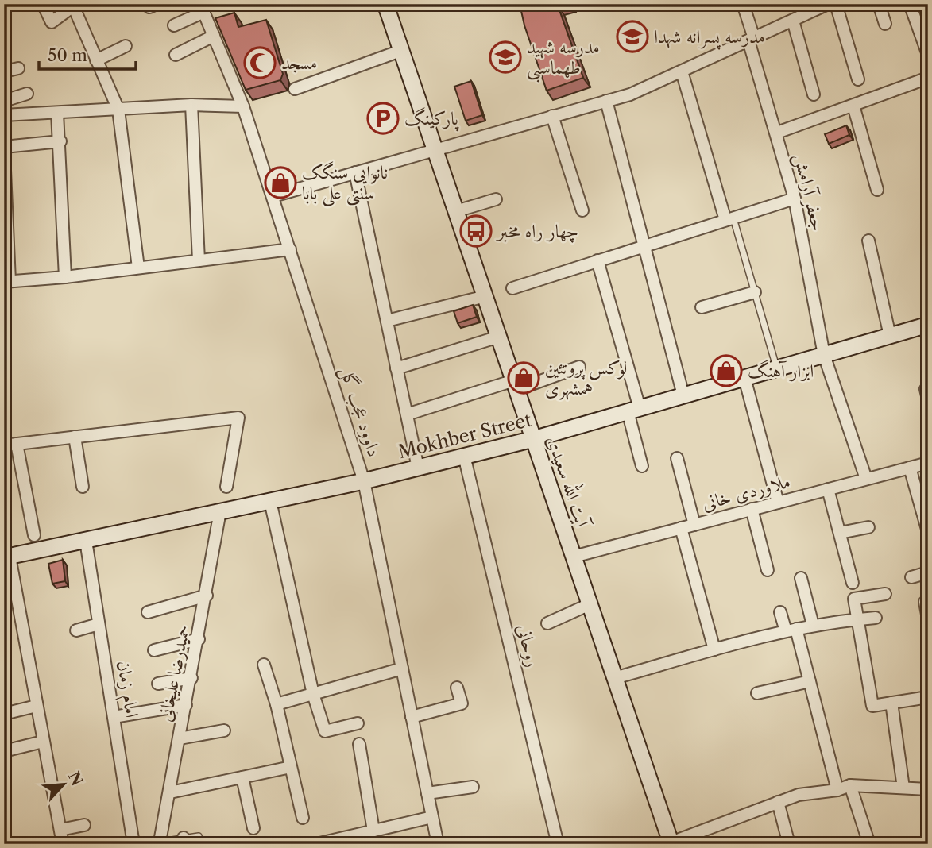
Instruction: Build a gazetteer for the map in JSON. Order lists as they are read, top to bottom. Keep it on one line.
{"streets":{"main road":["Mokhber Street","آیت الله سعیدی"],"street":["جعفر آرامش","داوود عجب گل","ملاوردی خانی","روحانی","حمیدرضا علیخانی","امام زمان"]},"crossings":[["جعفر آرامش","Mokhber Street"],["جعفر آرامش","ملاوردی خانی"],["داوود عجب گل","Mokhber Street"],["Mokhber Street","آیت الله سعیدی"],["Mokhber Street","روحانی"],["Mokhber Street","حمیدرضا علیخانی"],["Mokhber Street","امام زمان"],["آیت الله سعیدی","ملاوردی خانی"]],"places":{"school or university":["مدرسه پسرانه شهدا","مدرسه شهید طهماسبی"],"mosque":["مسجد"],"parking":["پارکینگ"],"shop":["نانوایی سنگک سنتی علی بابا","ابزار آهنگ","لوکس پروتئین همشهری"],"bus stop":["چهار راه مخبر"]},"scale_bar":"50 m","north":"top right"}
